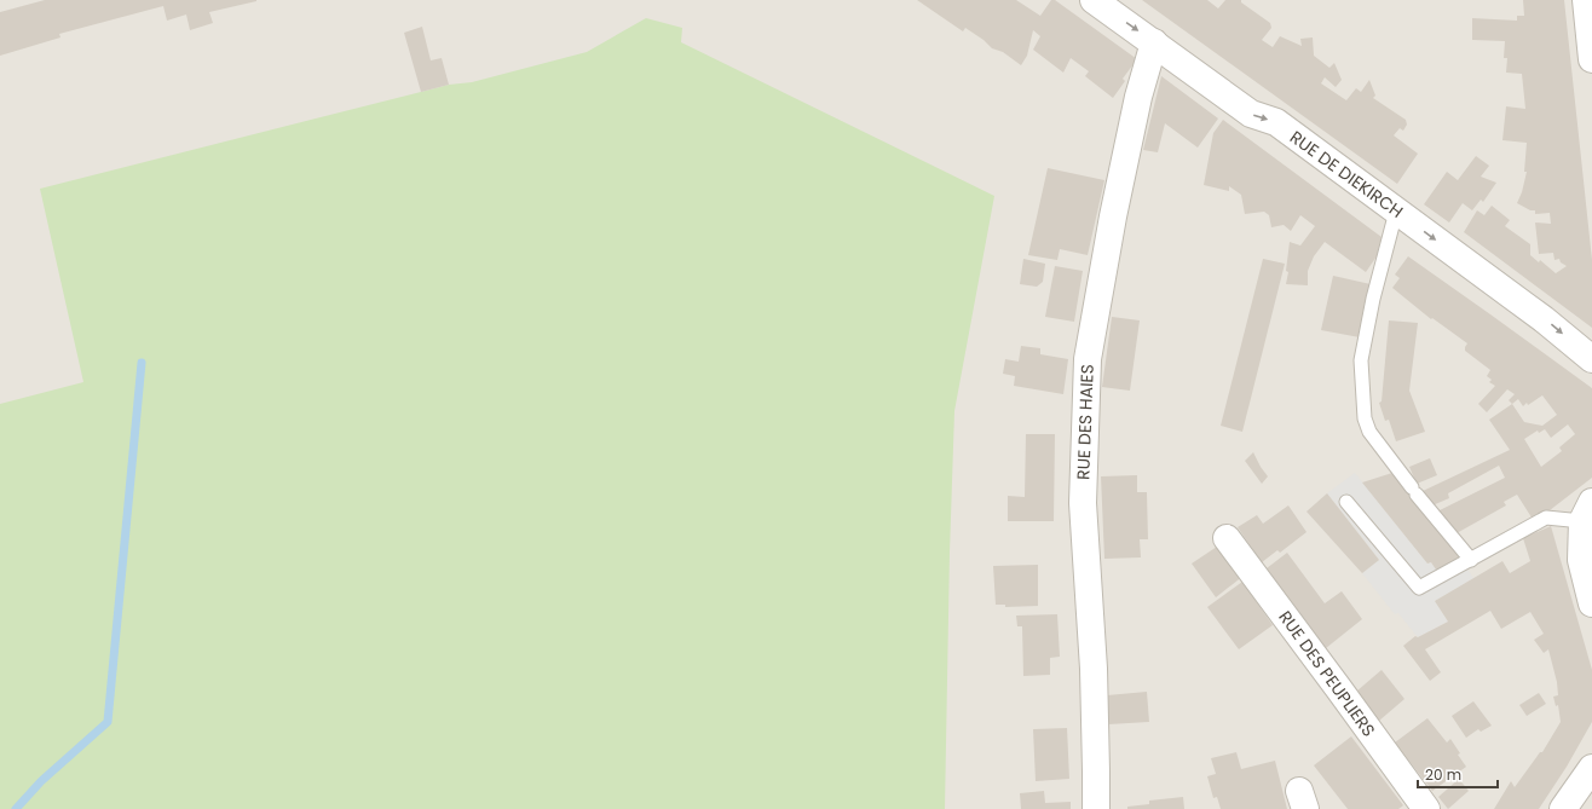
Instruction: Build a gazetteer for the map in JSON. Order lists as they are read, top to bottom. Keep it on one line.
{"streets":{"street":["RUE DE DIEKIRCH","RUE DES HAIES","RUE DES PEUPLIERS"]},"crossings":[["RUE DE DIEKIRCH","RUE DES HAIES"]],"one_way":["RUE DE DIEKIRCH"],"scale_bar":"20 m"}
